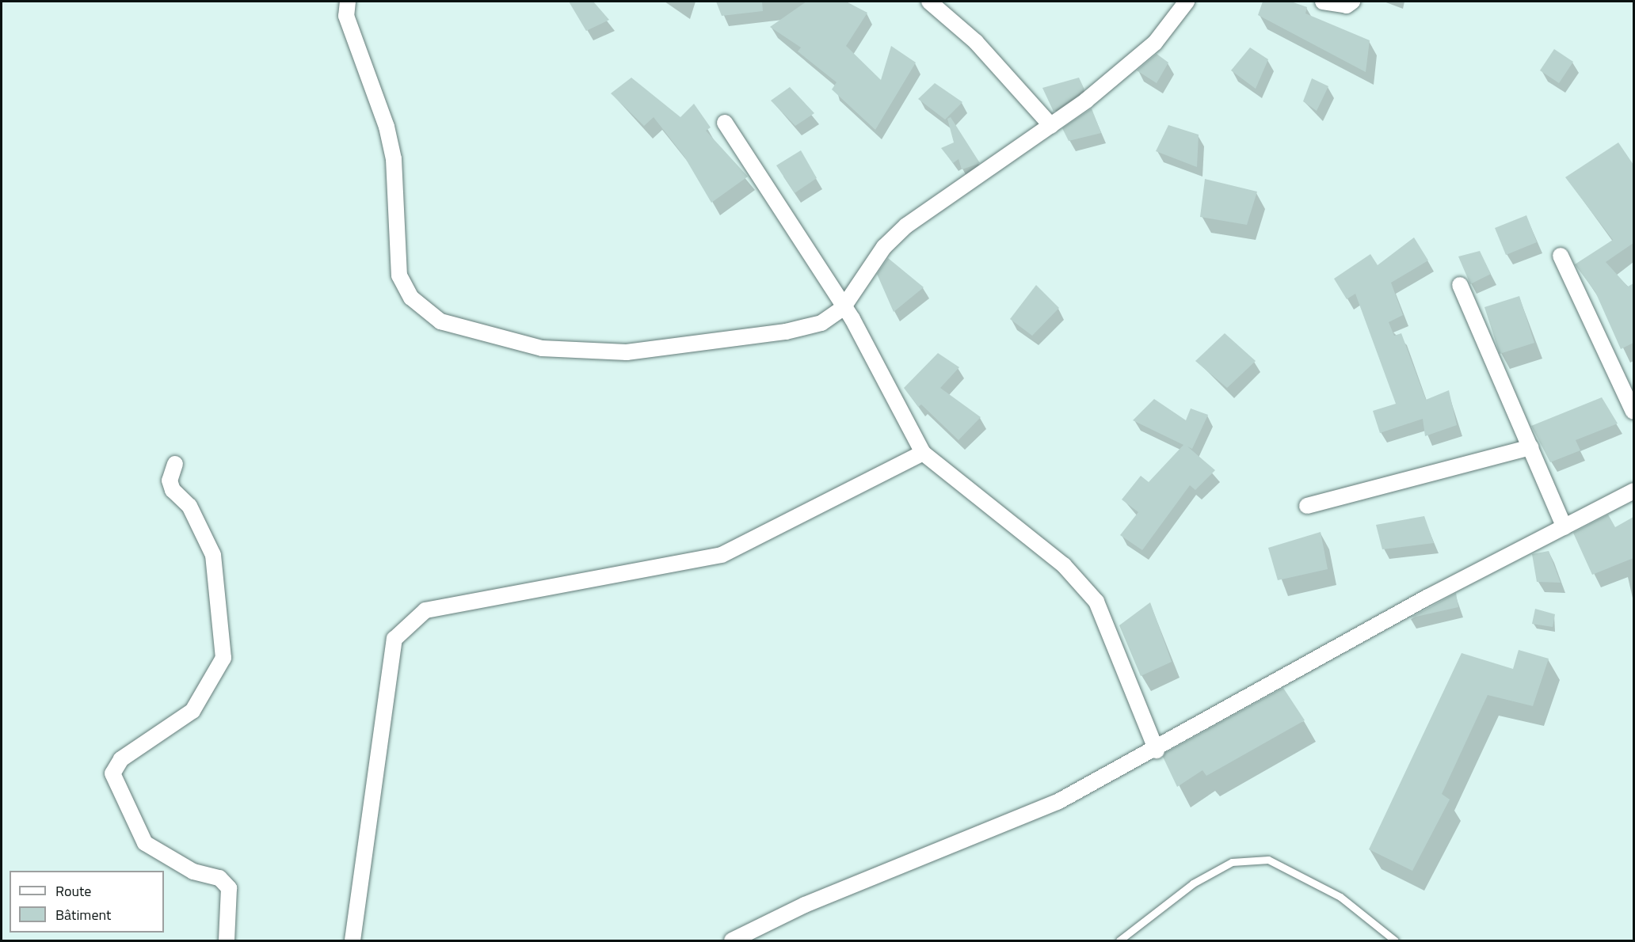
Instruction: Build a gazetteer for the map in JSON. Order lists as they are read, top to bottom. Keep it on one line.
{"legend":["Route","Bâtiment"]}
